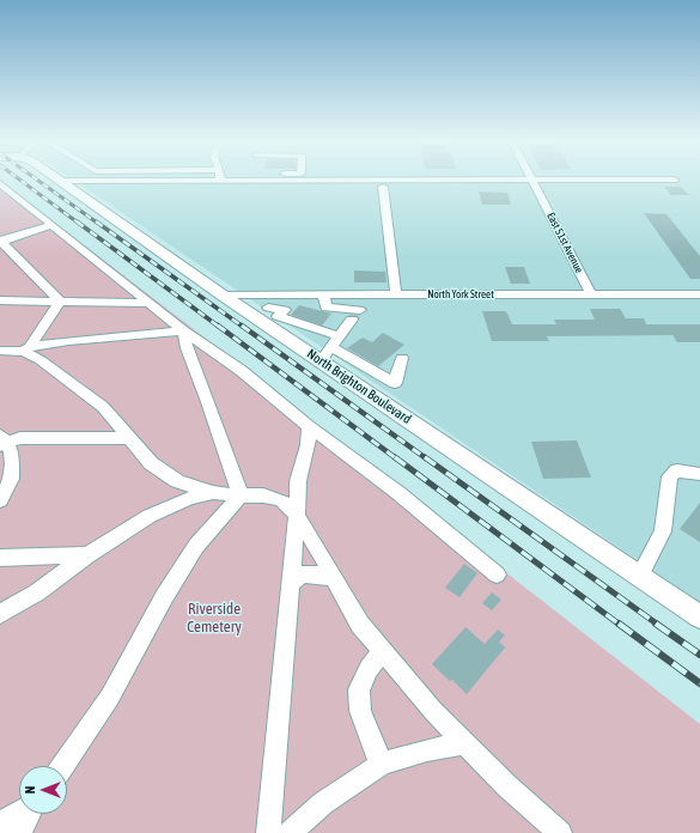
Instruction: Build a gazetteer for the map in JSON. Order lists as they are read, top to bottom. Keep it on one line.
{"streets":{"main road":["North Brighton Boulevard"],"street":["East 51st Avenue","North York Street"]},"crossings":[["East 51st Avenue","North York Street"],["North York Street","North Brighton Boulevard"]],"parks":["Riverside Cemetery"],"north":"left"}
